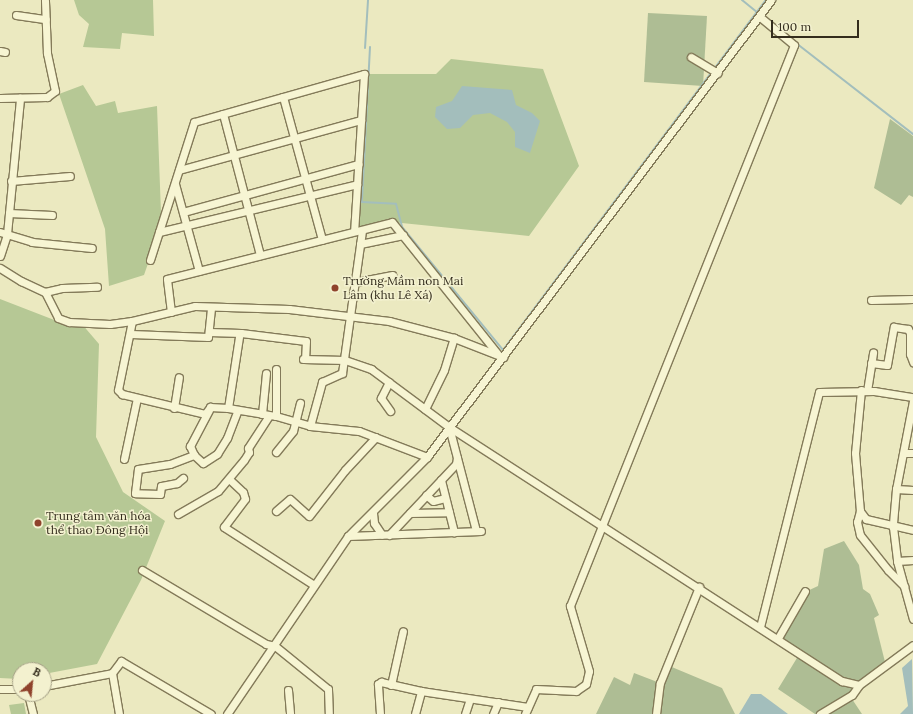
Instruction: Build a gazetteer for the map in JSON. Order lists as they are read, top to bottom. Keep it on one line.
{"places":["Trường Mầm non Mai Lâm (khu Lê Xá)","Trung tâm văn hóa thể thao Đông Hội"],"scale_bar":"100 m","north":"top right"}
